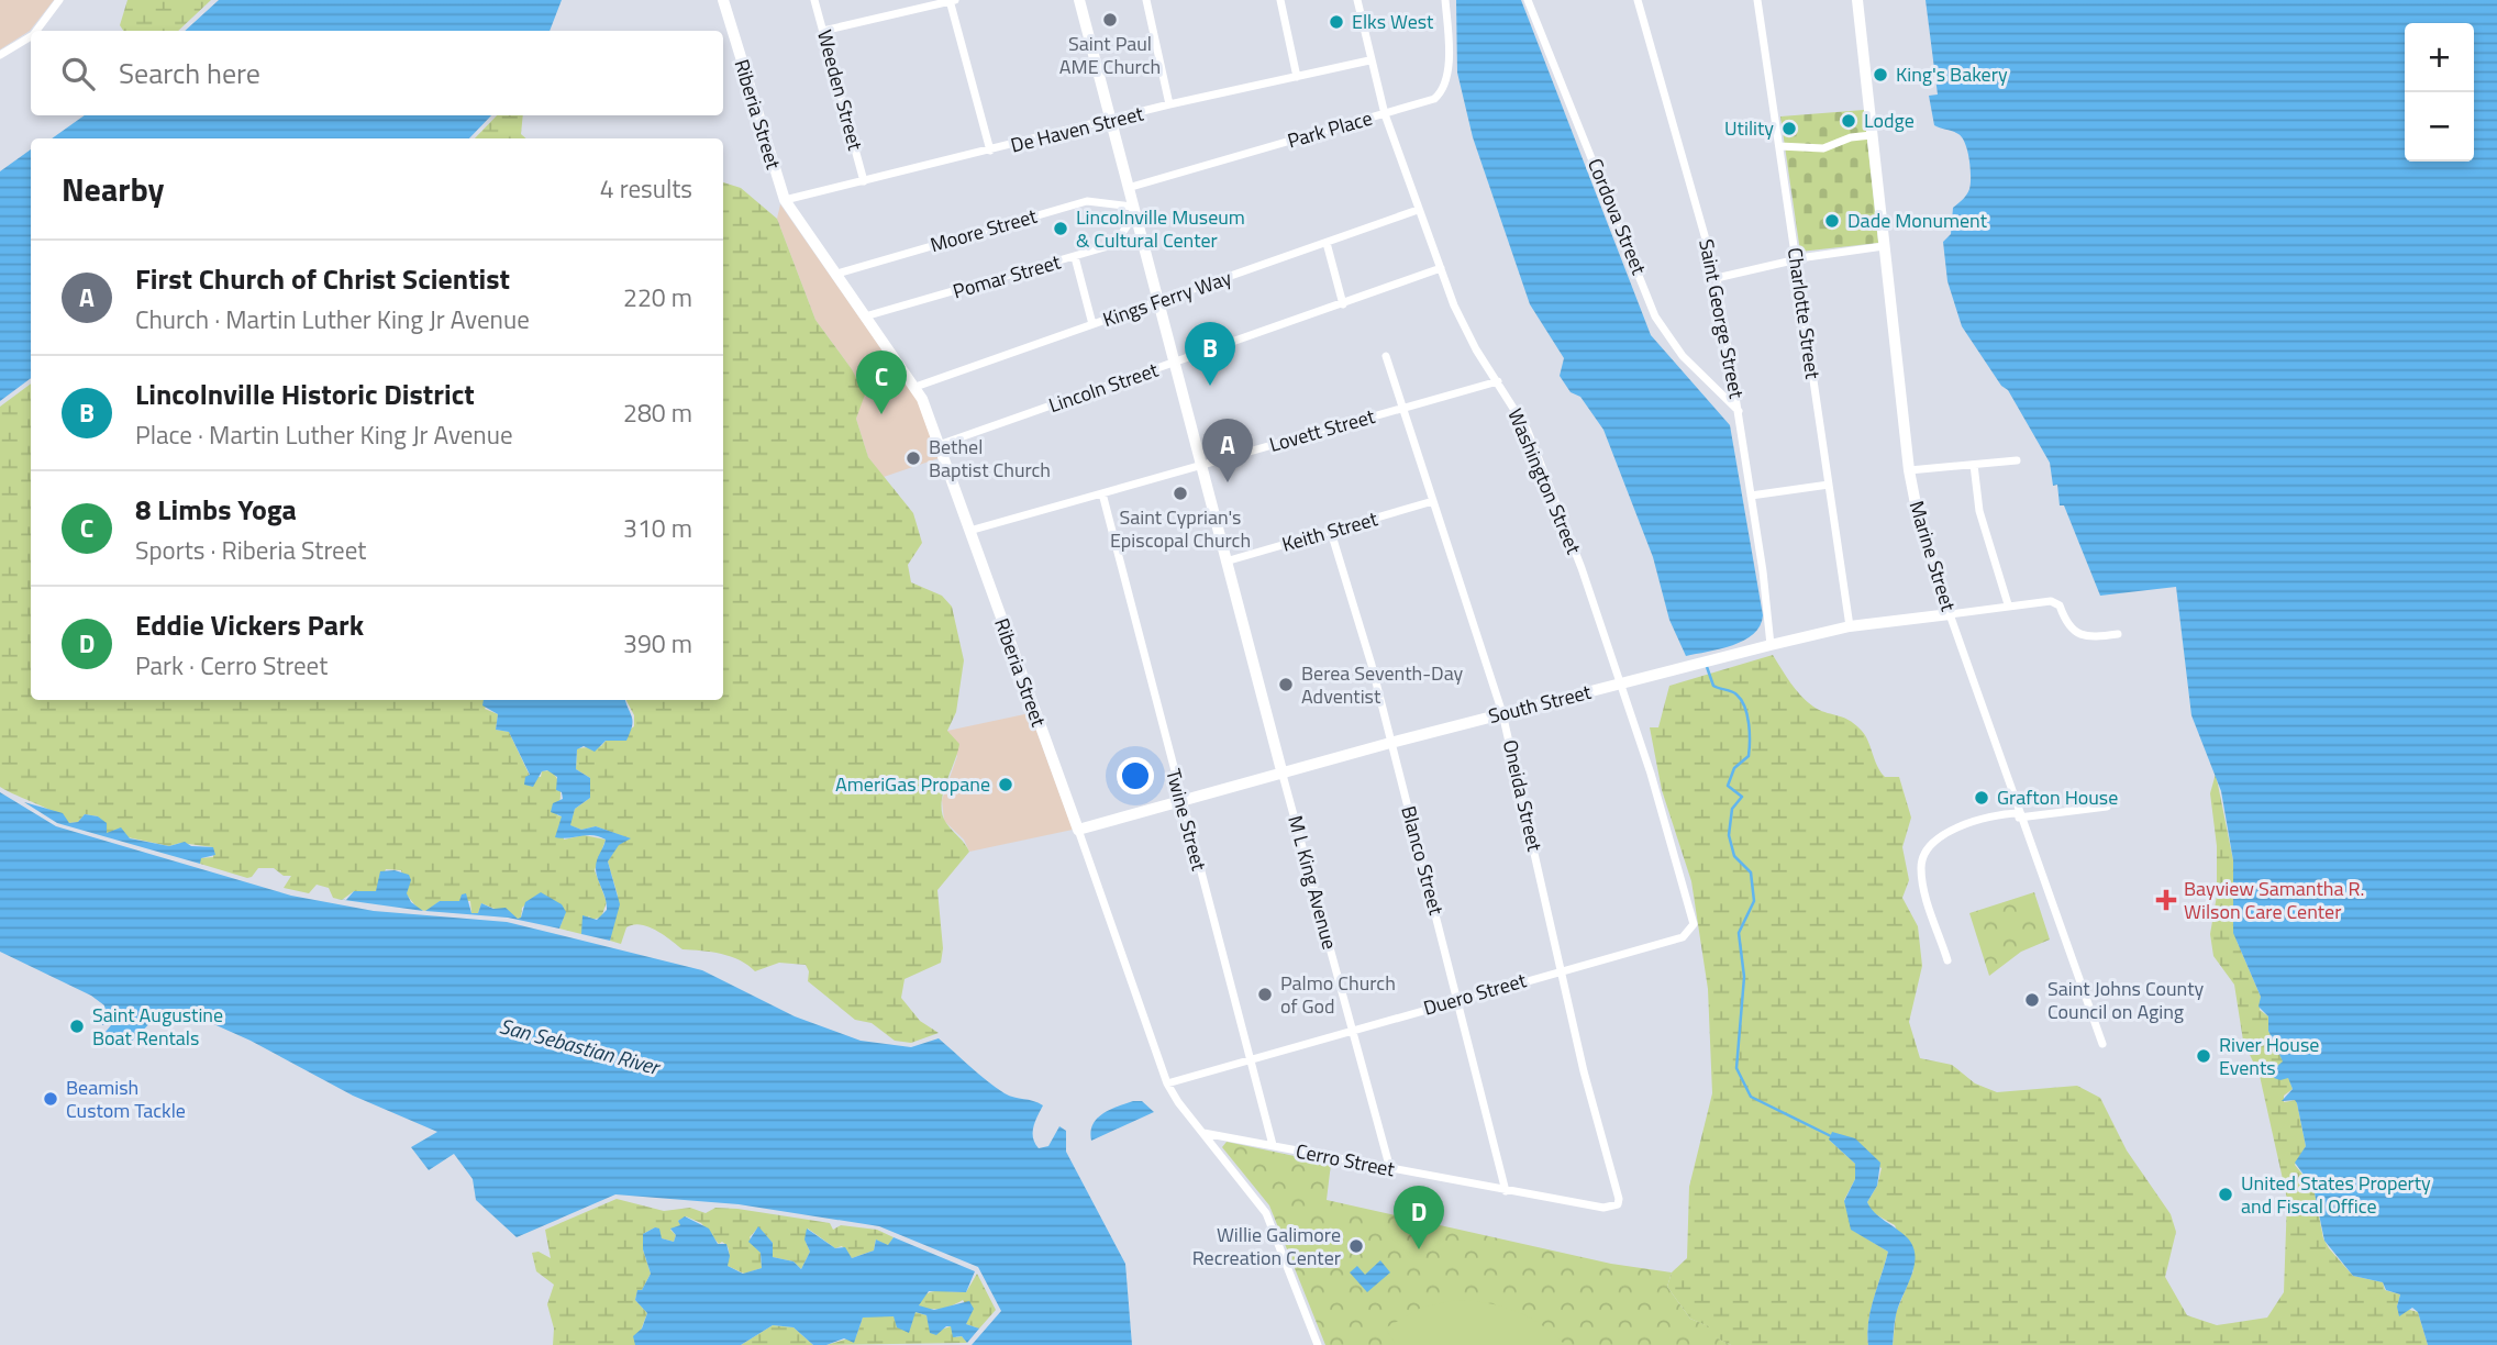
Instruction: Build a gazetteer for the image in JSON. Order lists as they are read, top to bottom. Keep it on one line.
{"streets":{"street":["Weeden Street","Riberia Street","De Haven Street","Park Place","Cordova Street","Moore Street","Pomar Street","Kings Ferry Way","Charlotte Street","Saint George Street","Lincoln Street","Lovett Street","Washington Street","Keith Street","Marine Street","South Street","Oneida Street","Twine Street","Blanco Street","M L King Avenue","Duero Street","Cerro Street"]},"crossings":[["Weeden Street","De Haven Street"],["Riberia Street","De Haven Street"],["Riberia Street","Moore Street"],["Riberia Street","Pomar Street"],["Riberia Street","Kings Ferry Way"],["Riberia Street","Lincoln Street"],["Riberia Street","Lovett Street"],["Riberia Street","South Street"],["Riberia Street","Duero Street"],["Riberia Street","Cerro Street"],["De Haven Street","Washington Street"],["Park Place","Washington Street"],["Cordova Street","Saint George Street"],["Moore Street","Pomar Street"],["Kings Ferry Way","Washington Street"],["Charlotte Street","South Street"],["Saint George Street","South Street"],["Lincoln Street","Washington Street"],["Lovett Street","Washington Street"],["Lovett Street","Oneida Street"],["Lovett Street","Twine Street"],["Washington Street","South Street"],["Washington Street","Duero Street"],["Keith Street","Oneida Street"],["Keith Street","Blanco Street"],["Marine Street","South Street"],["South Street","Oneida Street"],["South Street","Twine Street"],["South Street","Blanco Street"],["South Street","M L King Avenue"],["Oneida Street","Duero Street"],["Oneida Street","Cerro Street"],["Twine Street","Duero Street"],["Twine Street","Cerro Street"],["Blanco Street","Duero Street"],["Blanco Street","Cerro Street"],["M L King Avenue","Duero Street"],["M L King Avenue","Cerro Street"]],"water":["San Sebastian River"],"places":{"other":["Saint Paul AME Church","Elks West","King's Bakery","Lodge","Utility","Dade Monument","Lincolnville Museum & Cultural Center","Bethel Baptist Church","Saint Cyprian's Episcopal Church","Berea Seventh-Day Adventist","AmeriGas Propane","Grafton House","Palmo Church of God","Saint Johns County Council on Aging","Saint Augustine Boat Rentals","River House Events","Beamish Custom Tackle","United States Property and Fiscal Office","Willie Galimore Recreation Center"],"health":["Bayview Samantha R. Wilson Care Center"]},"page":{"map_buttons":["+","−"],"search":"Search here","heading":["Nearby","4 results"],"list":[{"mark":"A","name":"First Church of Christ Scientist","note":"Church · Martin Luther King Jr Avenue","value":"220 m"},{"mark":"B","name":"Lincolnville Historic District","note":"Place · Martin Luther King Jr Avenue","value":"280 m"},{"mark":"C","name":"8 Limbs Yoga","note":"Sports · Riberia Street","value":"310 m"},{"mark":"D","name":"Eddie Vickers Park","note":"Park · Cerro Street","value":"390 m"}],"pins":["B","C","A","D"]}}
